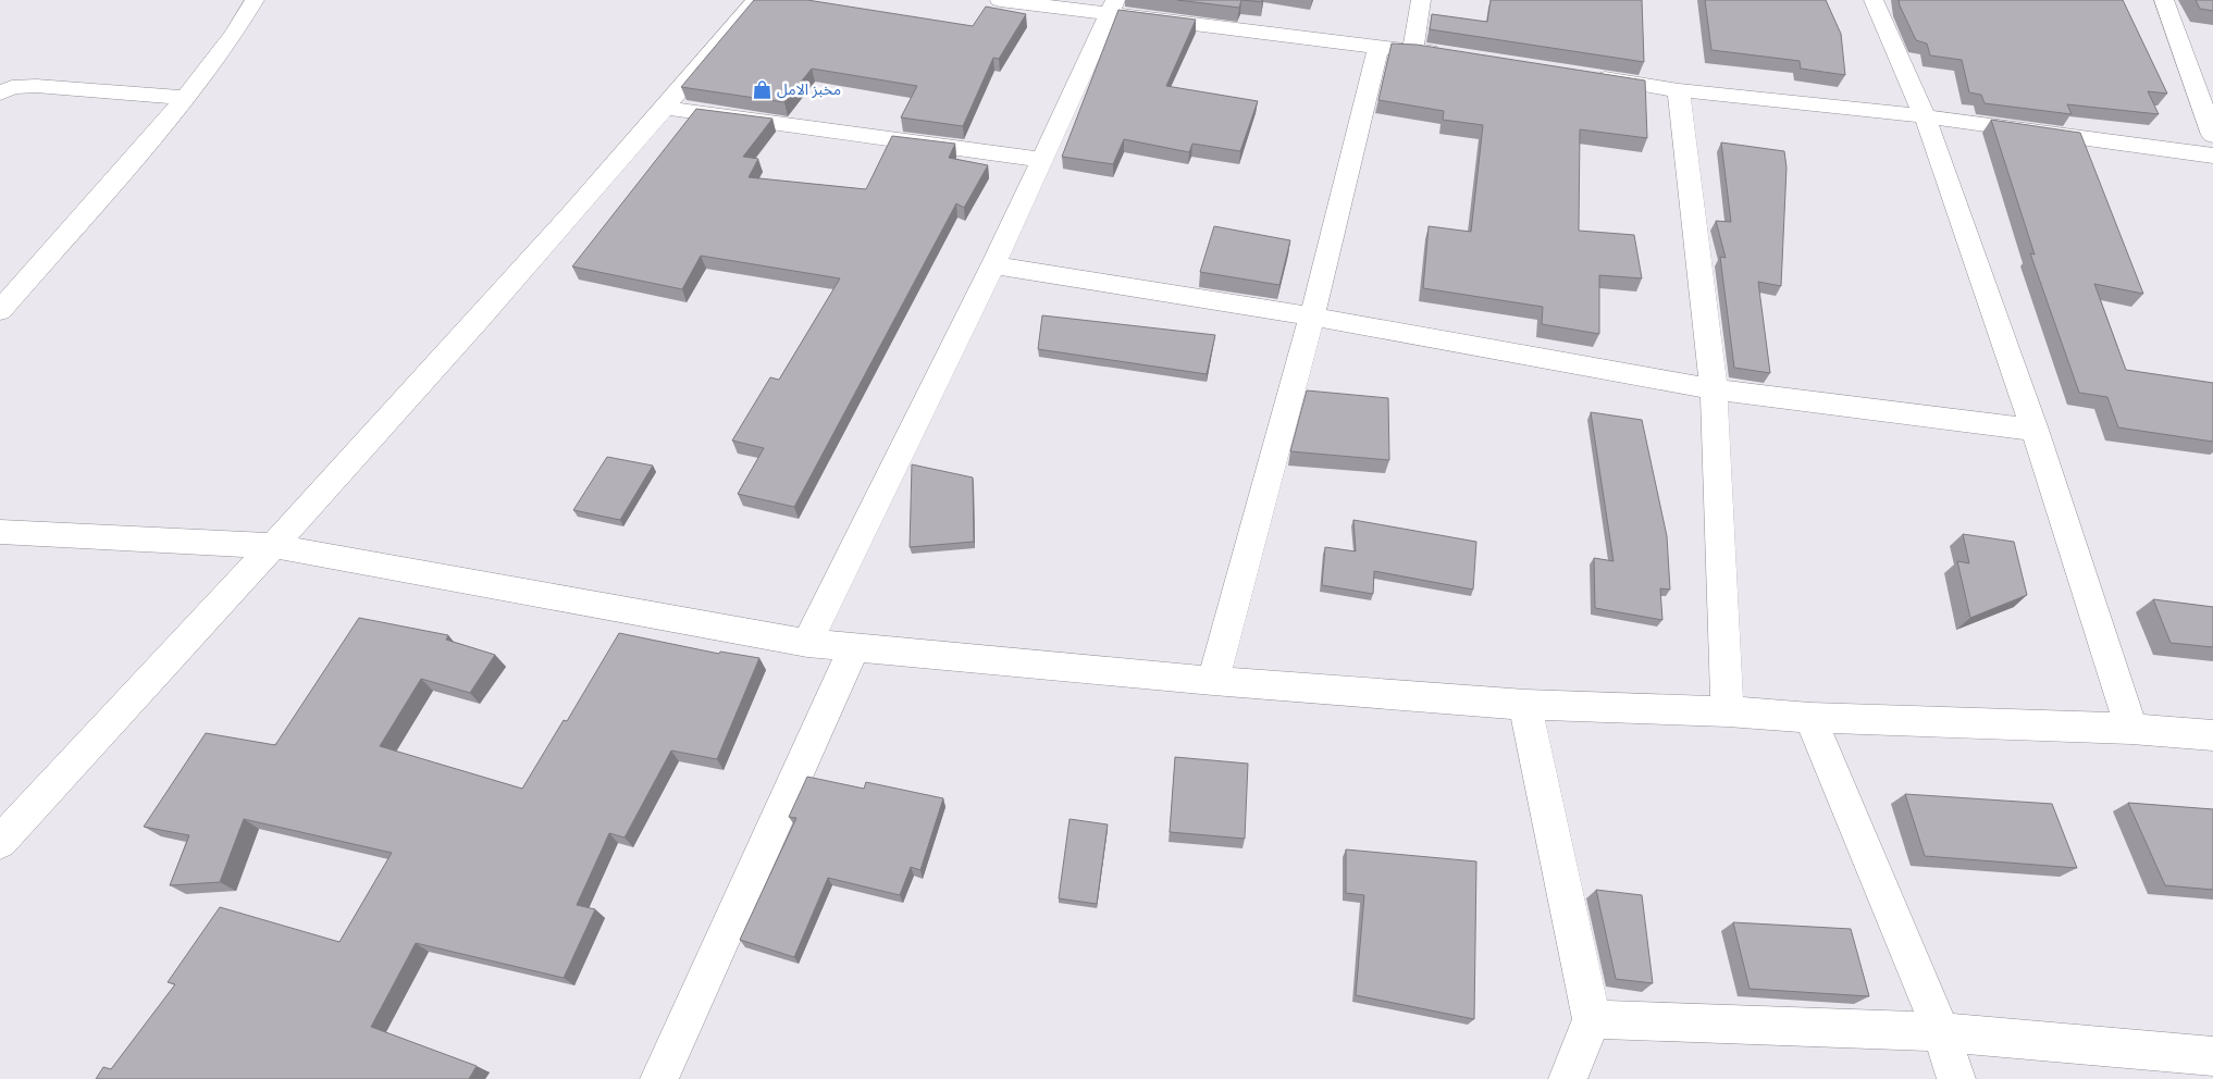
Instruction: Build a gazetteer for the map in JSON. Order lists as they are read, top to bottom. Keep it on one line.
{"places":{"shop":["مخبز الامل"]}}
